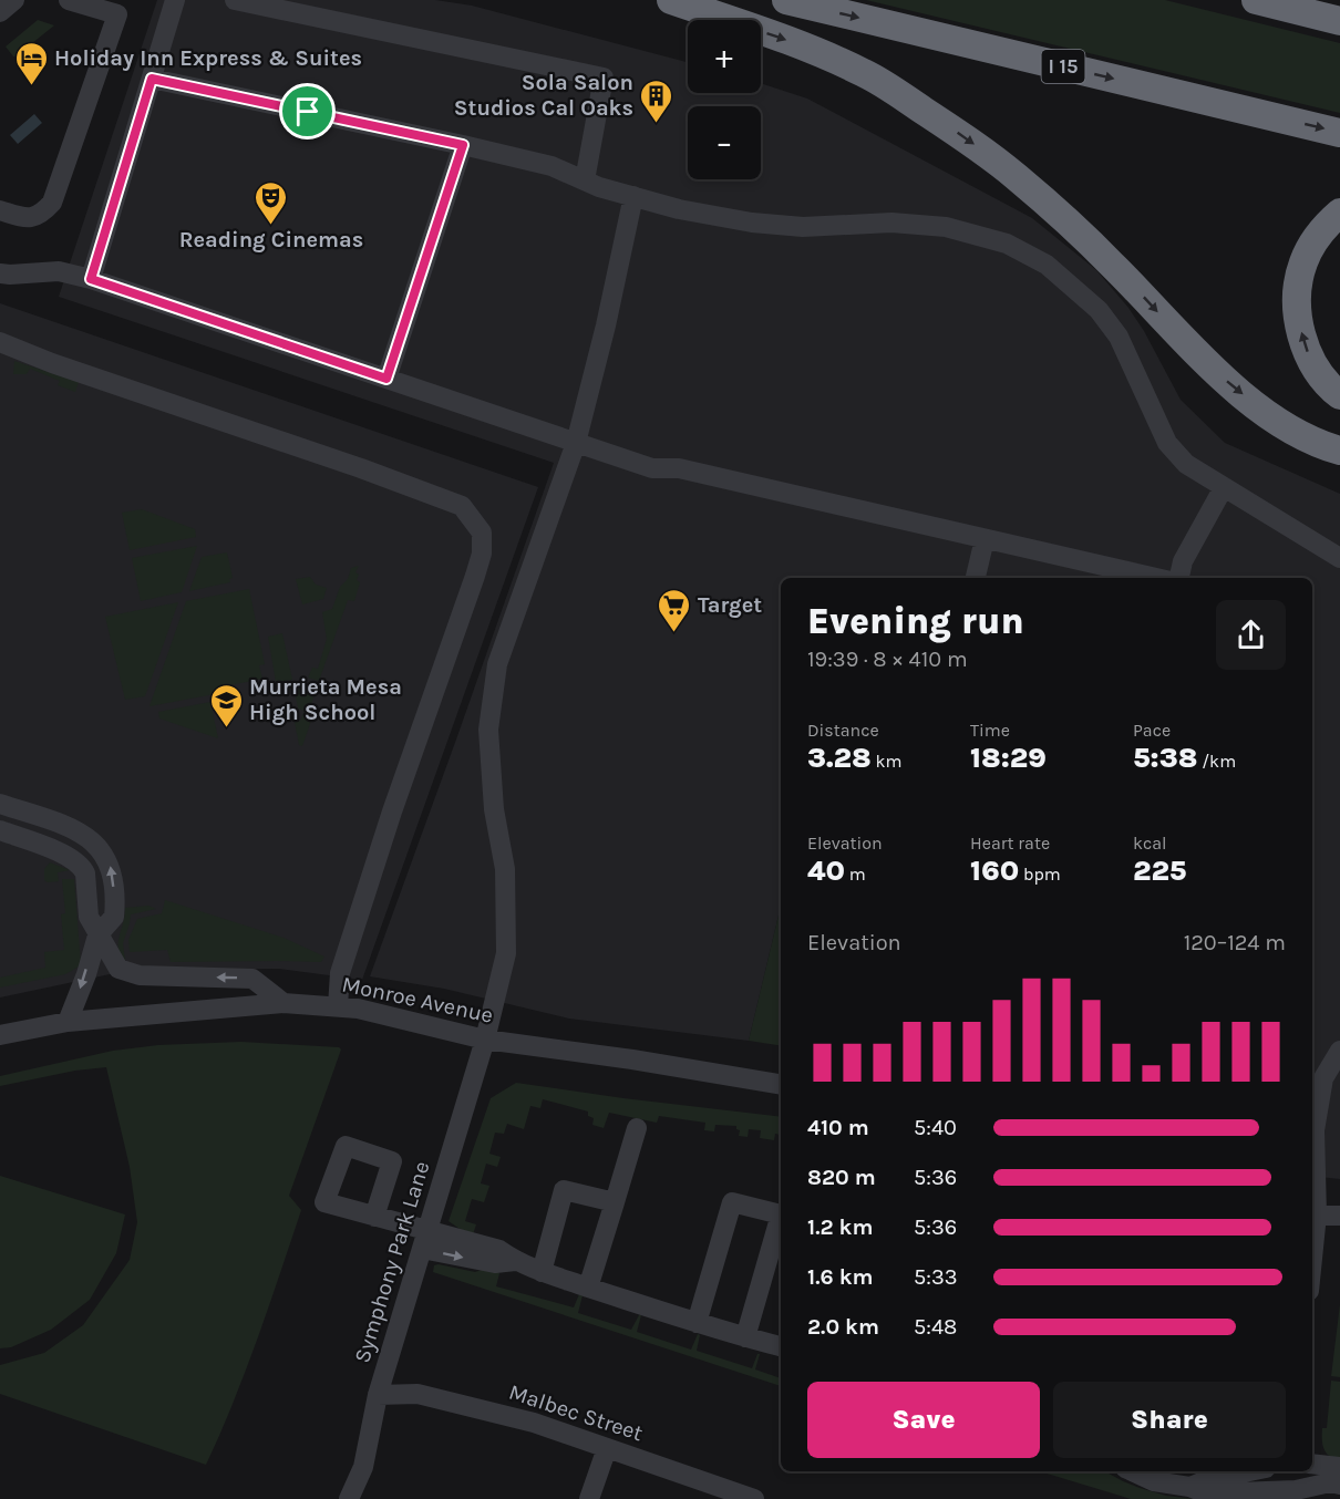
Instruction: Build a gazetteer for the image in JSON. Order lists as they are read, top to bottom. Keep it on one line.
{"streets":{"highway":["I 15"],"street":["Monroe Avenue","Symphony Park Lane","Malbec Street"]},"crossings":[["Monroe Avenue","Symphony Park Lane"],["Symphony Park Lane","Malbec Street"]],"places":{"hotel":["Holiday Inn Express & Suites"],"building":["Sola Salon Studios Cal Oaks"],"theatre":["Reading Cinemas"],"supermarket":["Target"],"school or university":["Murrieta Mesa High School"]},"page":{"map_buttons":["+","−"],"heading":["Evening run","19:39 · 8 × 410 m"],"stats":[["Distance","3.28 km"],["Time","18:29"],["Pace","5:38 /km"],["Elevation","40 m"],["Heart rate","160 bpm"],["kcal","225"]],"chart":["Elevation","120–124 m"],"list":[{"name":"410 m","note":"5:40"},{"name":"820 m","note":"5:36"},{"name":"1.2 km","note":"5:36"},{"name":"1.6 km","note":"5:33"},{"name":"2.0 km","note":"5:48"}],"buttons":["Save","Share"]}}
